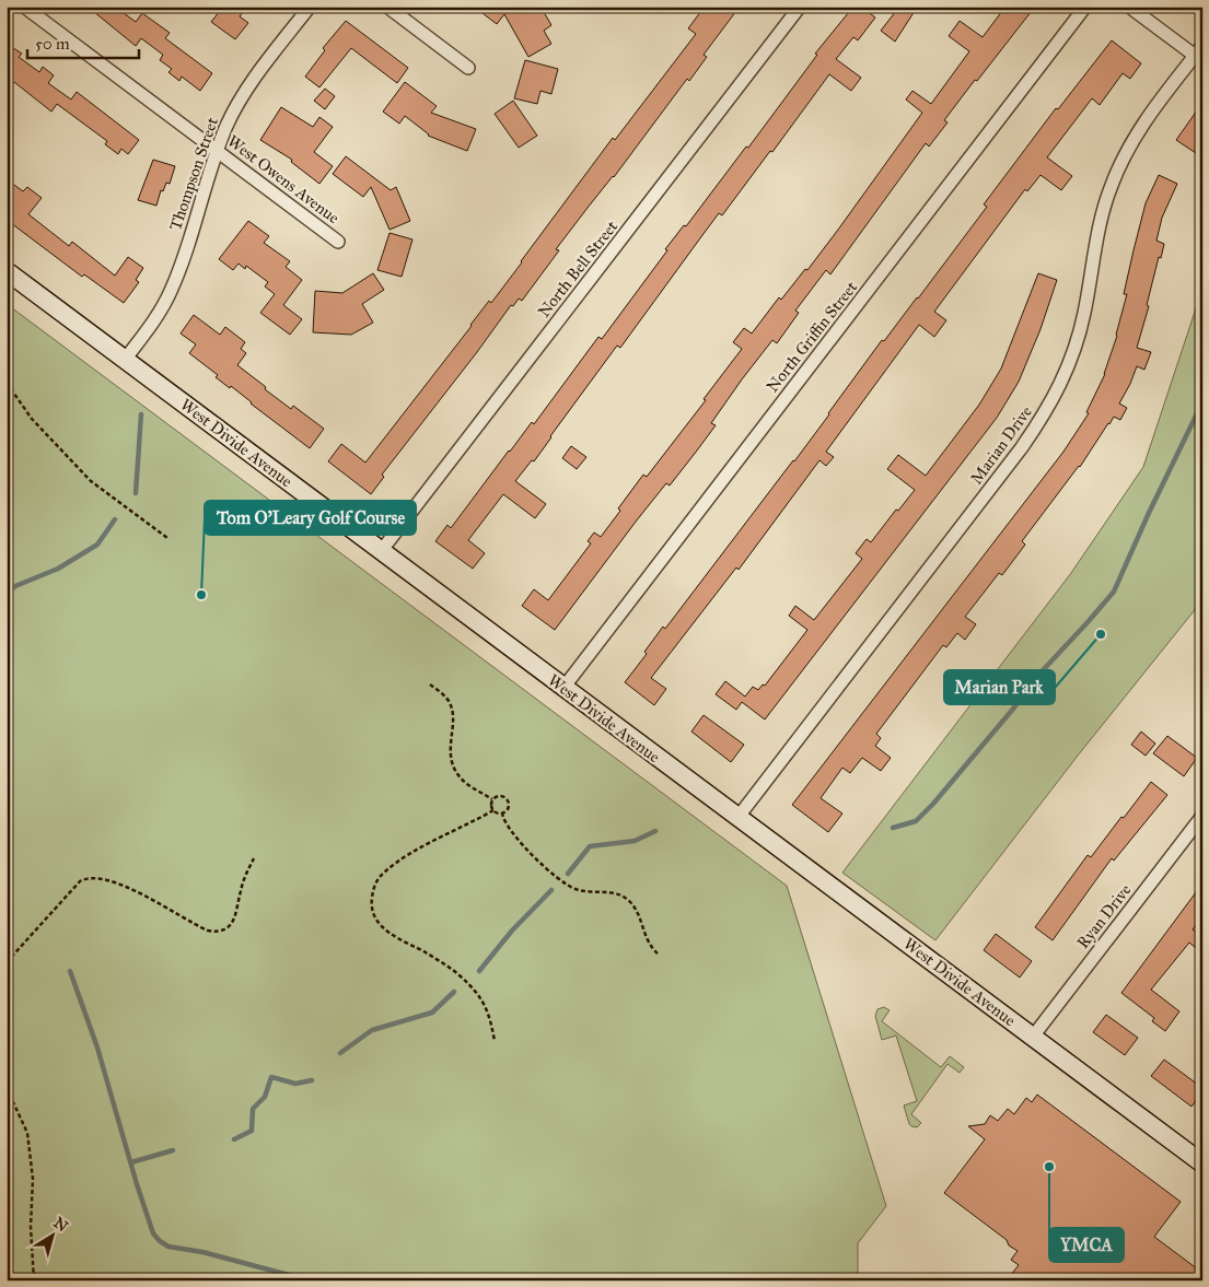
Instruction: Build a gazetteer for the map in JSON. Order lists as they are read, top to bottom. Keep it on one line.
{"streets":{"street":["Thompson Street","West Owens Avenue","North Bell Street","North Griffin Street","West Divide Avenue","Marian Drive","Ryan Drive"]},"crossings":[["Thompson Street","West Owens Avenue"],["Thompson Street","West Divide Avenue"],["North Bell Street","West Divide Avenue"],["North Griffin Street","West Divide Avenue"],["West Divide Avenue","Marian Drive"],["West Divide Avenue","Ryan Drive"]],"places":["Tom O'Leary Golf Course","Marian Park","YMCA"],"scale_bar":"50 m","north":"top right"}
